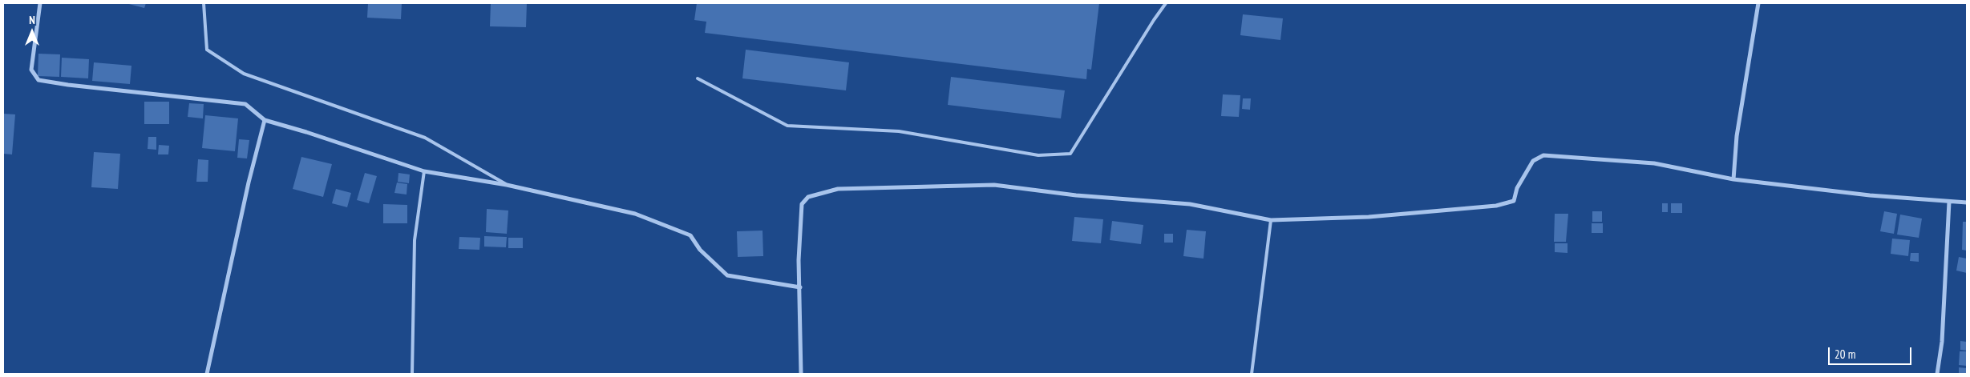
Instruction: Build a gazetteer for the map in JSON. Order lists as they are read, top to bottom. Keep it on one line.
{"scale_bar":"20 m","north":"top"}
